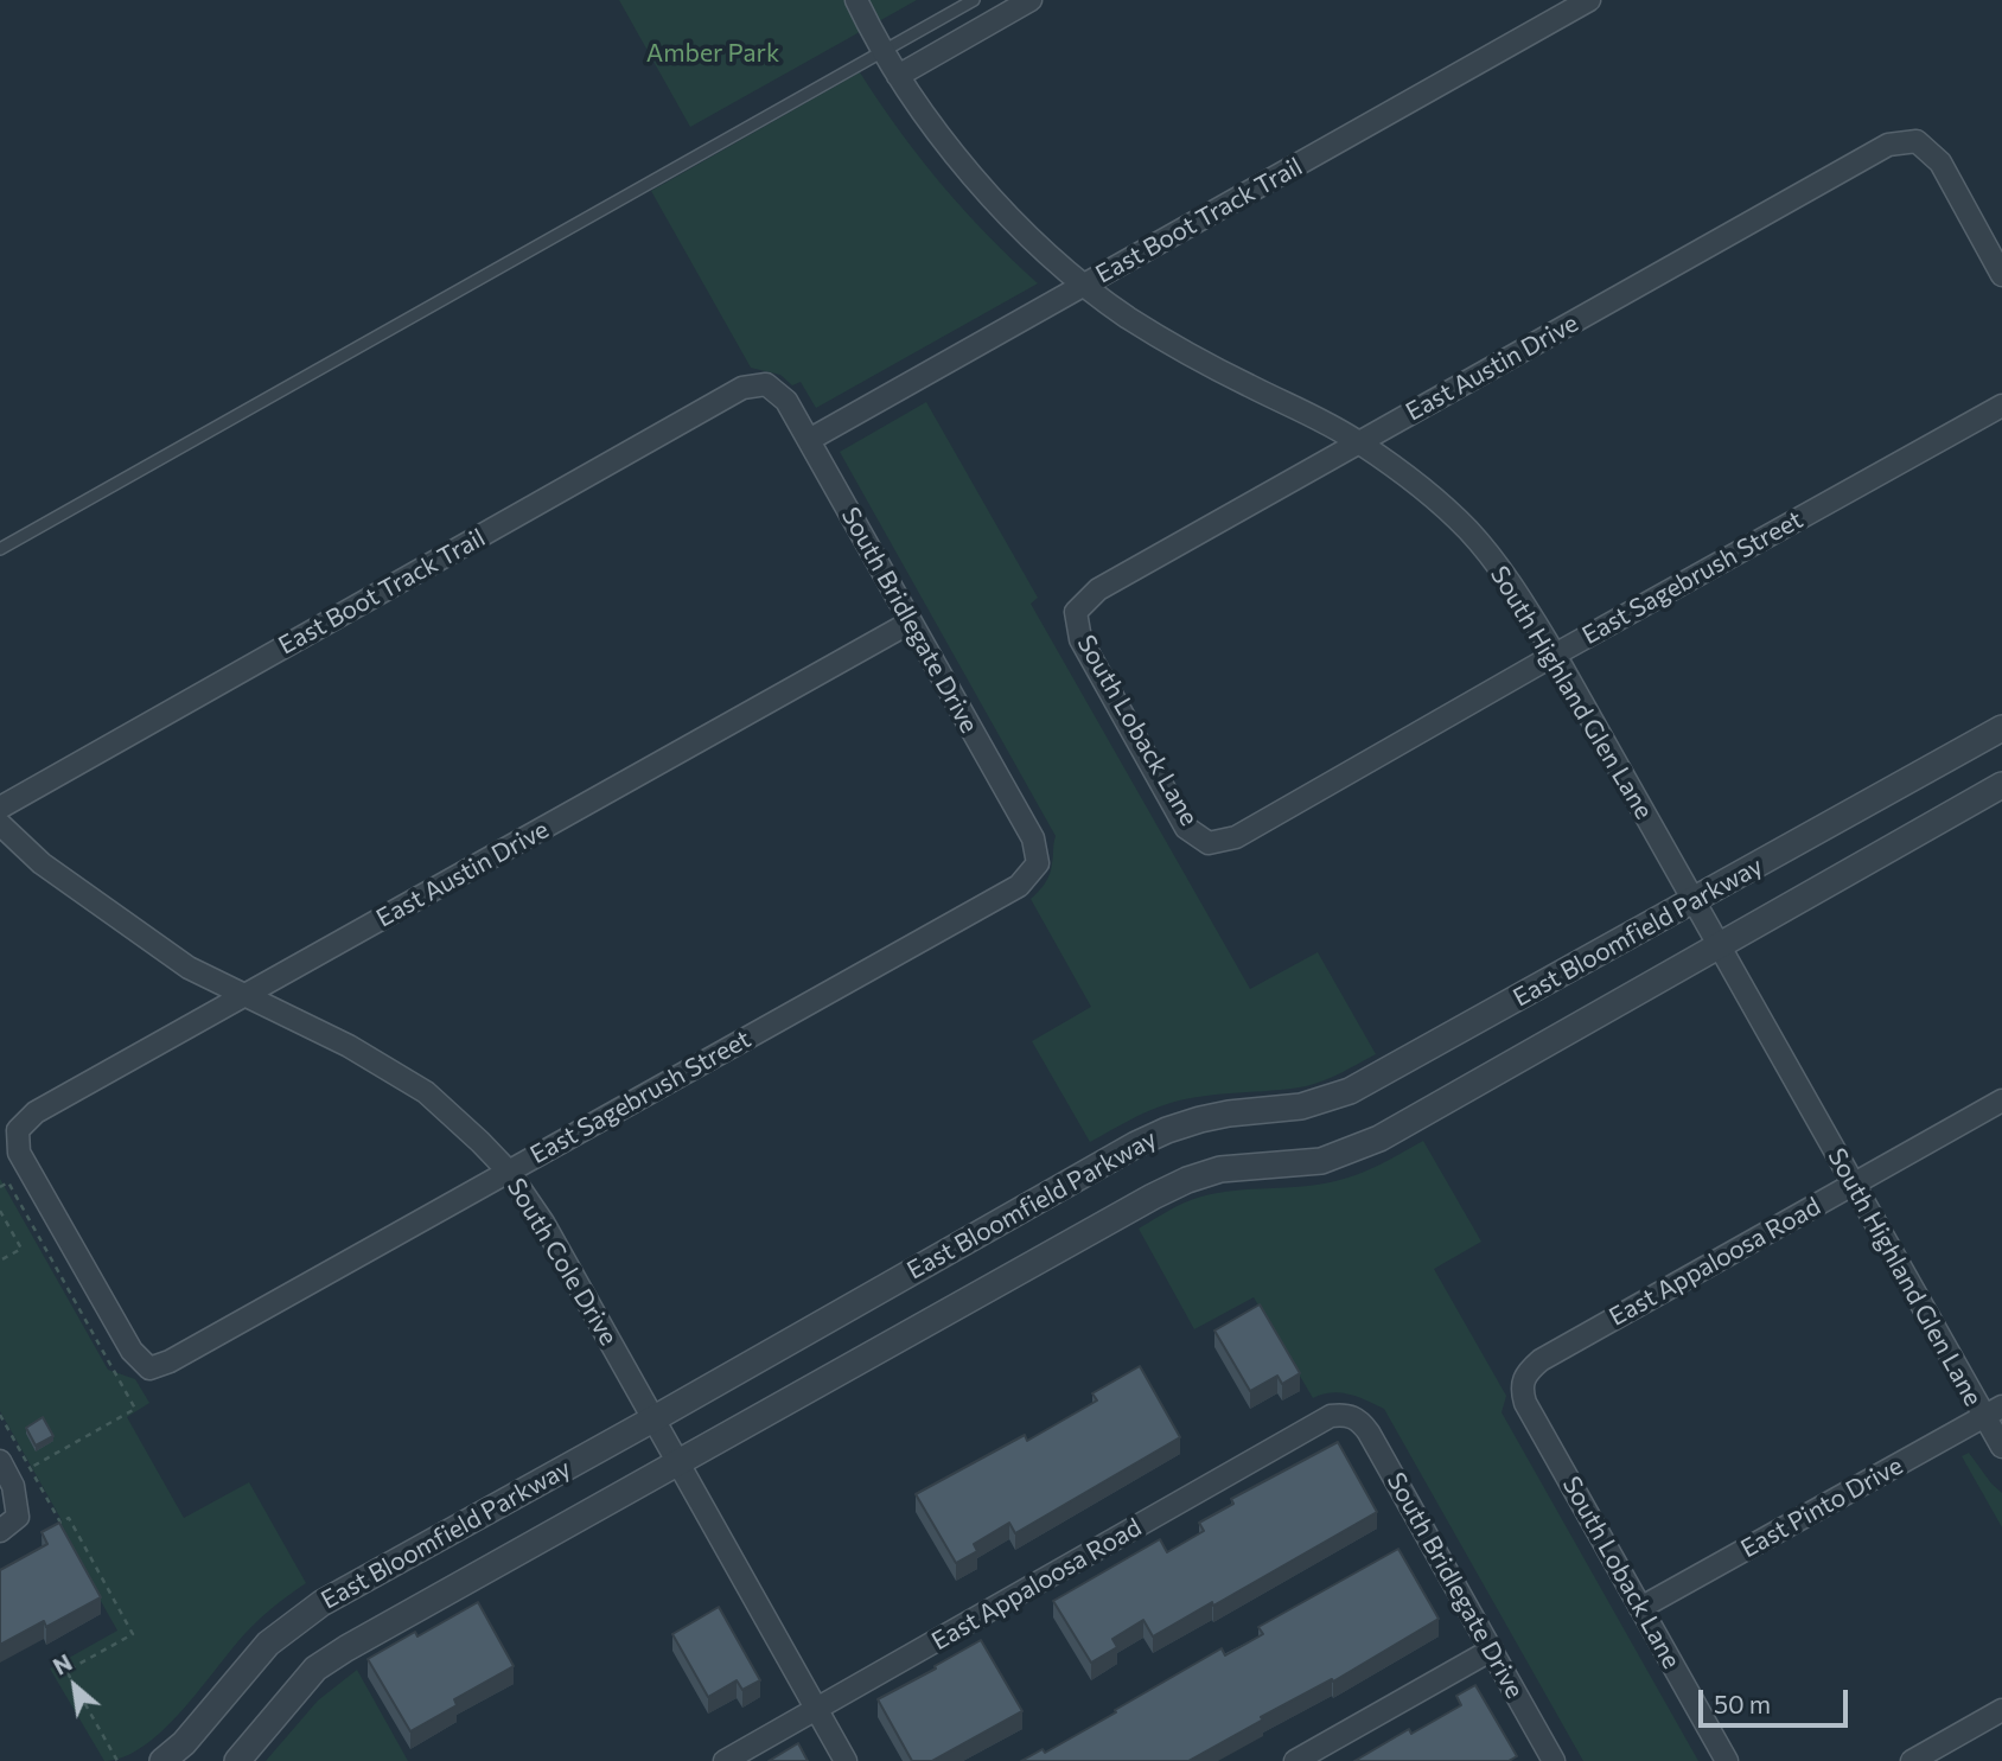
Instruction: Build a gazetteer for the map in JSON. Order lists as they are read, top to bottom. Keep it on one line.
{"streets":{"street":["East Boot Track Trail","East Austin Drive","East Sagebrush Street","South Bridlegate Drive","South Highland Glen Lane","South Loback Lane","East Bloomfield Parkway","South Cole Drive","East Appaloosa Road","East Pinto Drive"]},"crossings":[["East Boot Track Trail","South Bridlegate Drive"],["East Boot Track Trail","South Highland Glen Lane"],["East Austin Drive","East Sagebrush Street"],["East Austin Drive","South Bridlegate Drive"],["East Austin Drive","South Highland Glen Lane"],["East Austin Drive","South Loback Lane"],["East Austin Drive","South Cole Drive"],["East Sagebrush Street","South Bridlegate Drive"],["East Sagebrush Street","South Highland Glen Lane"],["East Sagebrush Street","South Loback Lane"],["East Sagebrush Street","South Cole Drive"],["South Bridlegate Drive","East Appaloosa Road"],["South Highland Glen Lane","East Bloomfield Parkway"],["South Highland Glen Lane","East Appaloosa Road"],["South Highland Glen Lane","East Pinto Drive"],["South Loback Lane","East Appaloosa Road"],["South Loback Lane","East Pinto Drive"],["East Bloomfield Parkway","South Cole Drive"],["South Cole Drive","East Appaloosa Road"]],"parks":["Amber Park"],"scale_bar":"50 m","north":"top left"}
